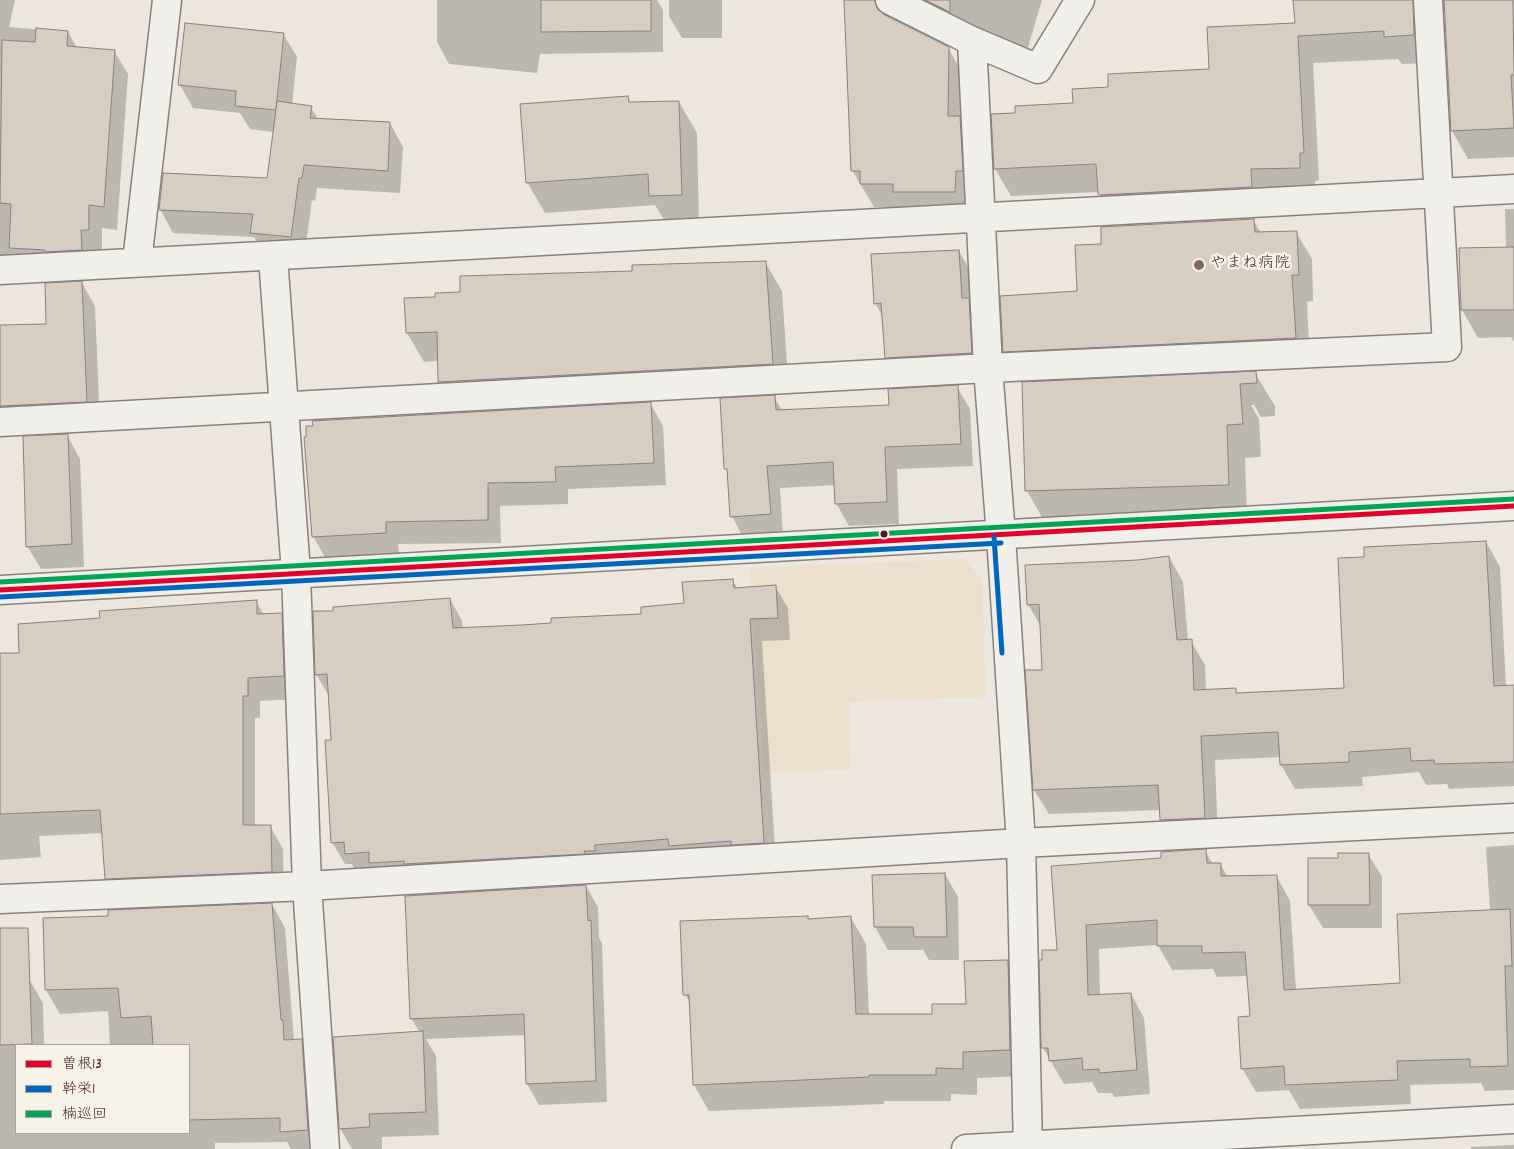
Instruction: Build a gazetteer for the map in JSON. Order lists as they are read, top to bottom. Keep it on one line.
{"places":["やまね病院"],"lines":["transit line 楠巡回","transit line 曽根13","transit line 幹栄1"],"legend":["曽根13","幹栄1","楠巡回"]}
